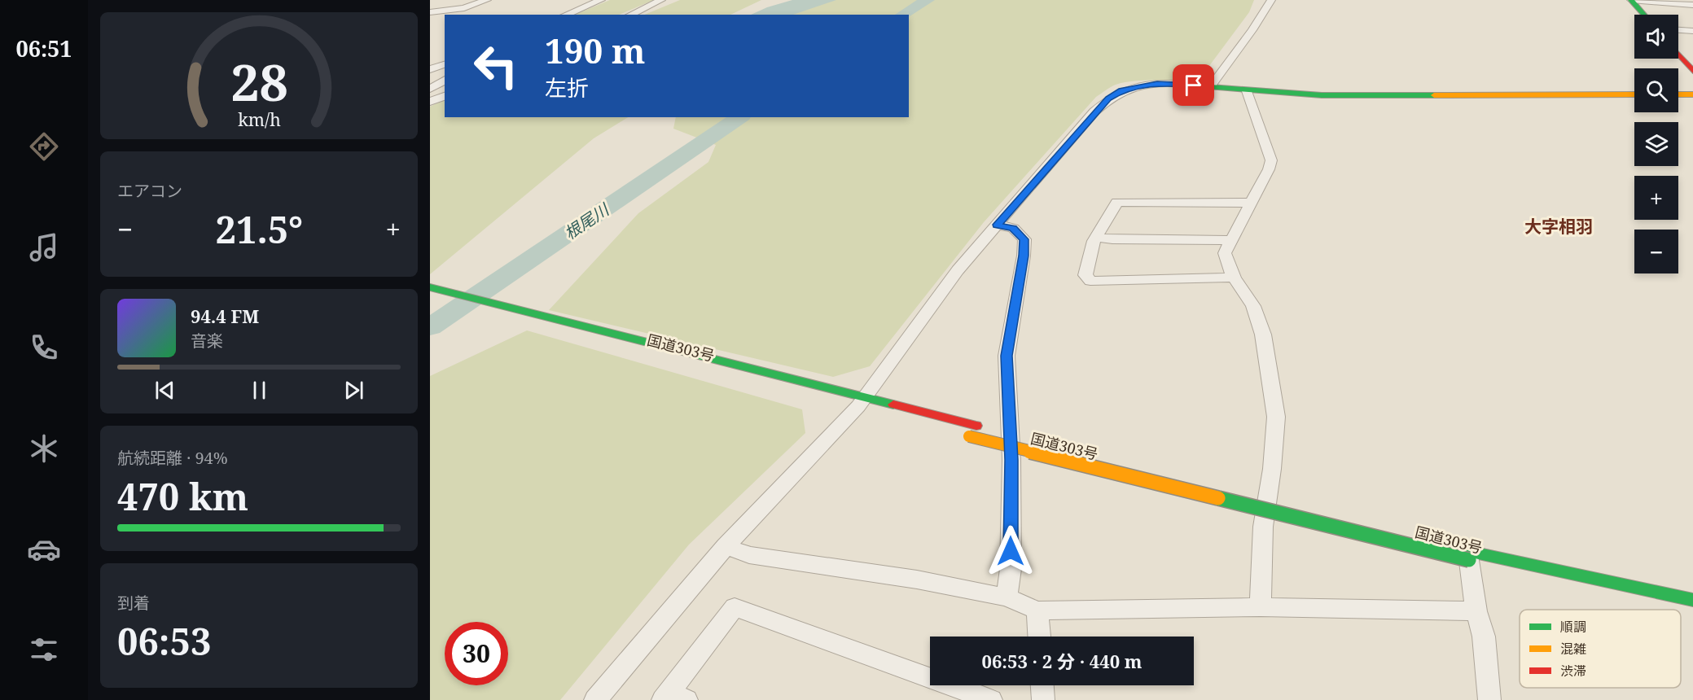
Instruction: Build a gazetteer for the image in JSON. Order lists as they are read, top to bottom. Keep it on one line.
{"streets":{"main road":["国道303号"]},"districts":["大字相羽"],"water":["根尾川"],"legend":["順調","混雑","渋滞"],"page":{"tabs":"06:51","map_buttons":["+","−"],"turn":["190 m","左折"],"tile":["エアコン",["航続距離 · 94%","470 km"],["到着","06:53"]],"heat":["−","21.5°","+"],"song":["94.4 FM","音楽"],"limit":"30","trip":"06:53 · 2 分 · 440 m","gauge":["28","km/h"]}}
